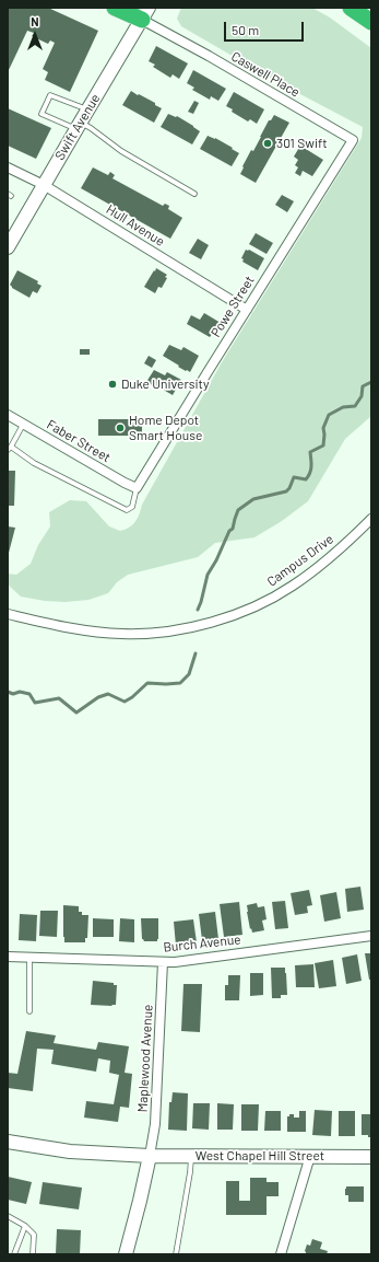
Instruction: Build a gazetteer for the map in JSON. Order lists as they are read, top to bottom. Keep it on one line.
{"streets":{"main road":["Swift Avenue","West Chapel Hill Street"],"street":["Caswell Place","Hull Avenue","Powe Street","Faber Street","Campus Drive","Burch Avenue","Maplewood Avenue"]},"crossings":[["Caswell Place","Swift Avenue"],["Caswell Place","Powe Street"],["Swift Avenue","Hull Avenue"],["Hull Avenue","Powe Street"],["Powe Street","Faber Street"],["Burch Avenue","Maplewood Avenue"],["Maplewood Avenue","West Chapel Hill Street"]],"places":["301 Swift","Duke University","Home Depot Smart House"],"scale_bar":"50 m","north":"top"}
